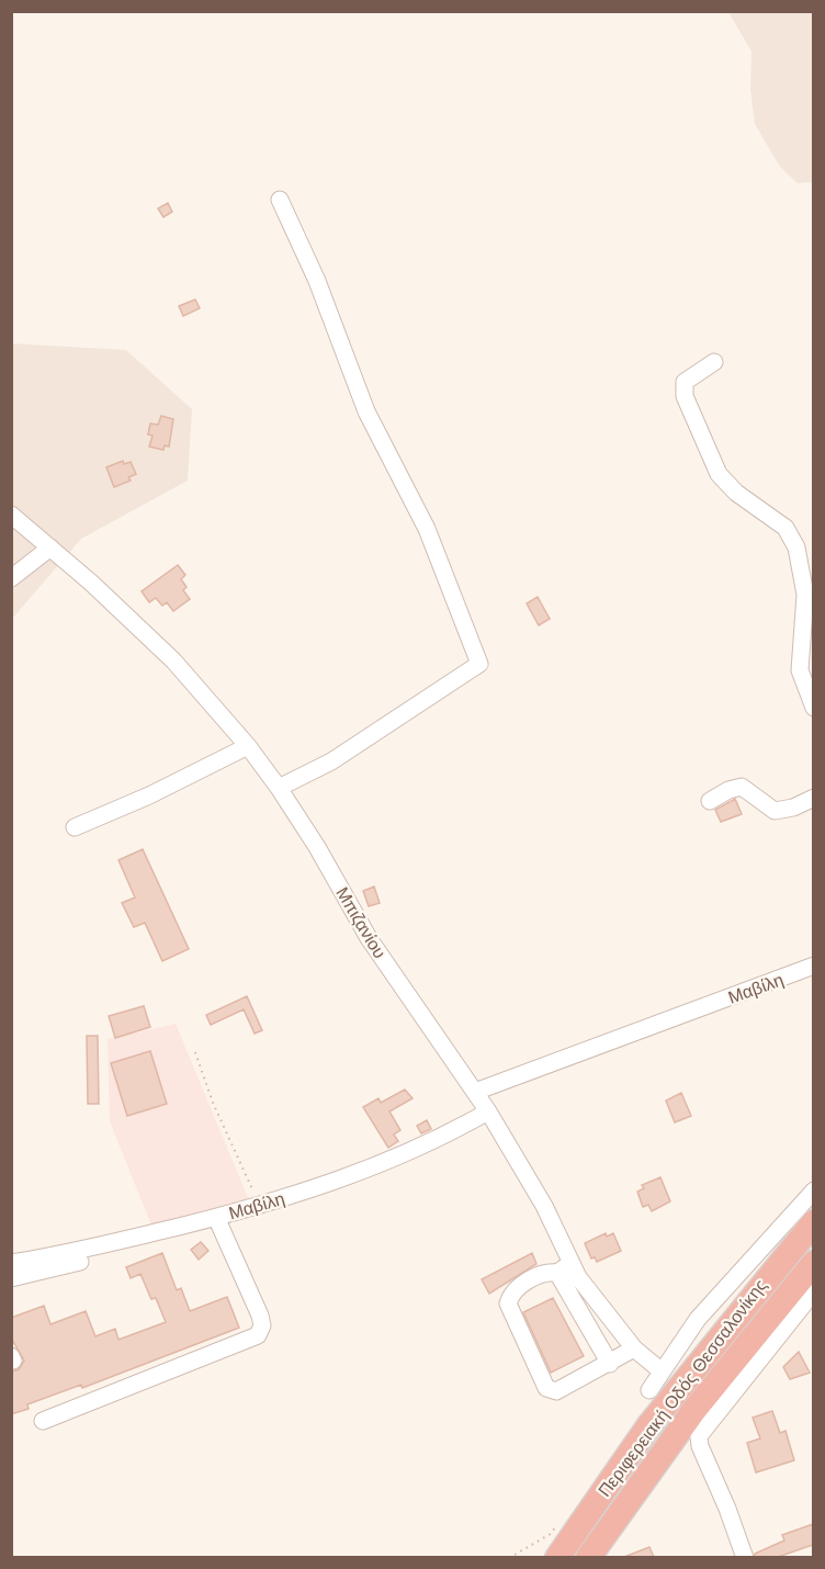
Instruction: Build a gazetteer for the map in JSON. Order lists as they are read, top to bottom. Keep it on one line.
{"streets":{"highway":["Περιφερειακή Οδός Θεσσαλονίκης"],"street":["Μπιζανίου","Μαβίλη"]},"crossings":[["Μπιζανίου","Μαβίλη"]]}
